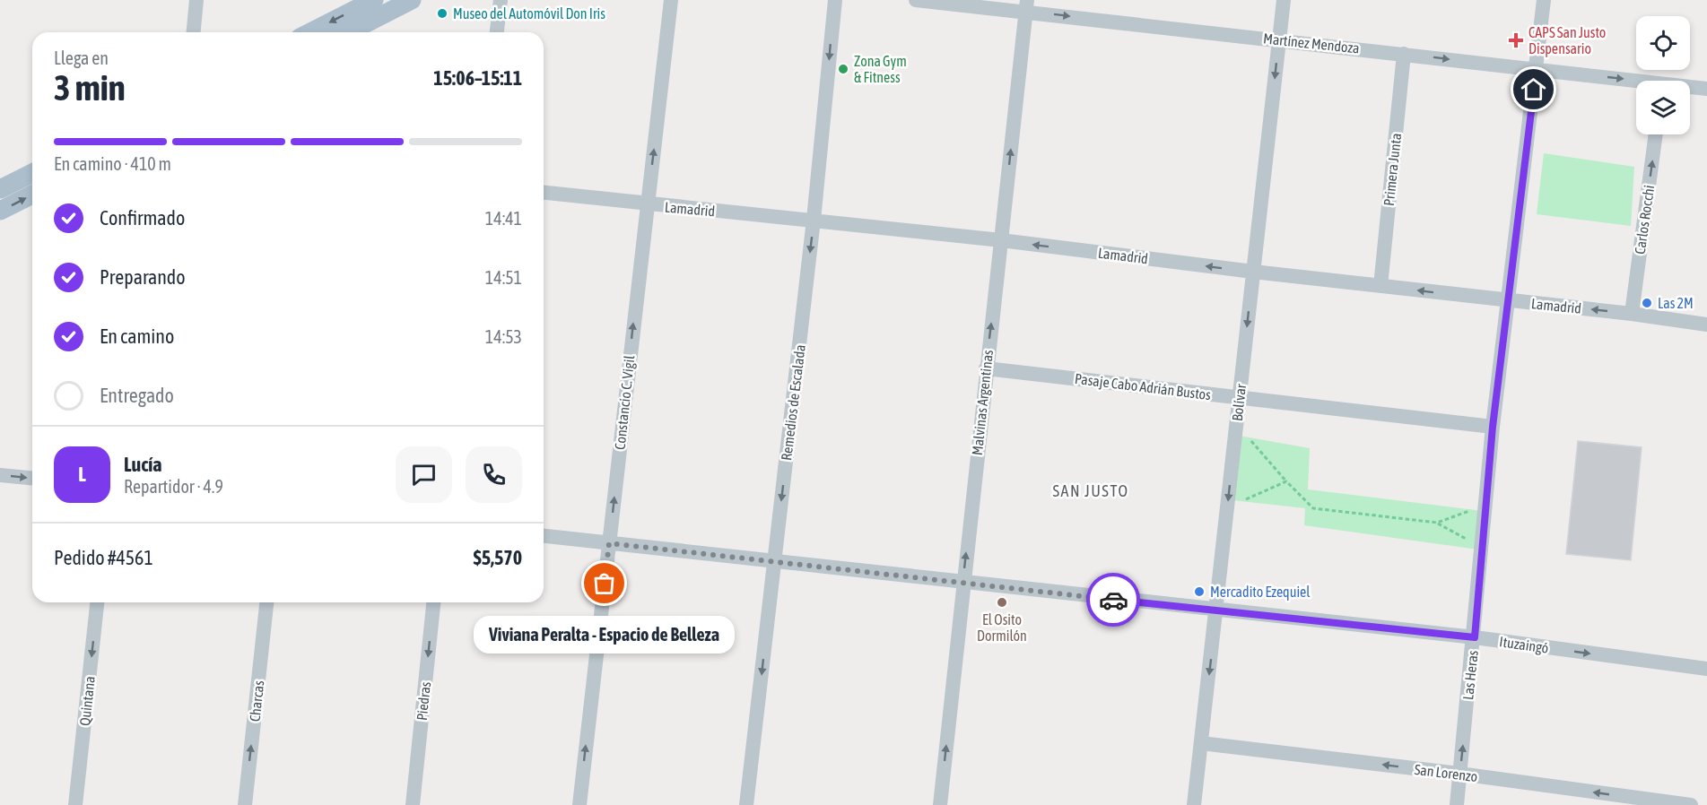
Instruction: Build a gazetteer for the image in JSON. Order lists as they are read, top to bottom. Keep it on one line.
{"streets":{"street":["Martínez Mendoza","Primera Junta","Lamadrid","Carlos Rocchi","Pasaje Cabo Adrián Bustos","Constancio C. Vigil","Remedios de Escalada","Malvinas Argentinas","Bolívar","Ituzaingó","Las Heras","Quintana","Charcas","Piedras","San Lorenzo"]},"crossings":[["Martínez Mendoza","Primera Junta"],["Martínez Mendoza","Malvinas Argentinas"],["Martínez Mendoza","Bolívar"],["Martínez Mendoza","Las Heras"],["Primera Junta","Lamadrid"],["Lamadrid","Carlos Rocchi"],["Lamadrid","Constancio C. Vigil"],["Lamadrid","Remedios de Escalada"],["Lamadrid","Malvinas Argentinas"],["Lamadrid","Bolívar"],["Lamadrid","Las Heras"],["Pasaje Cabo Adrián Bustos","Malvinas Argentinas"],["Pasaje Cabo Adrián Bustos","Bolívar"],["Pasaje Cabo Adrián Bustos","Las Heras"],["Constancio C. Vigil","Ituzaingó"],["Remedios de Escalada","Ituzaingó"],["Malvinas Argentinas","Ituzaingó"],["Bolívar","Ituzaingó"],["Bolívar","San Lorenzo"],["Ituzaingó","Las Heras"],["Las Heras","San Lorenzo"]],"one_way":["Martínez Mendoza","Lamadrid","Carlos Rocchi","Constancio C. Vigil","Remedios de Escalada","Malvinas Argentinas","Bolívar","Quintana","Charcas","Piedras","San Lorenzo"],"districts":["SAN JUSTO"],"places":{"other":["Museo del Automóvil Don Iris","Zona Gym & Fitness","Las 2M","Viviana Peralta - Espacio de Belleza","Mercadito Ezequiel","El Osito Dormilón"],"health":["CAPS San Justo Dispensario"]},"page":{"heading":["3 min","Llega en","15:06–15:11"],"panel":["Lucía","Repartidor · 4.9","Pedido #4561","$5,570"],"bar":"En camino · 410 m","list":[["Confirmado","14:41"],["Preparando","14:51"],["En camino","14:53"],"Entregado"],"round":"L","bubble":"Viviana Peralta - Espacio de Belleza"}}
